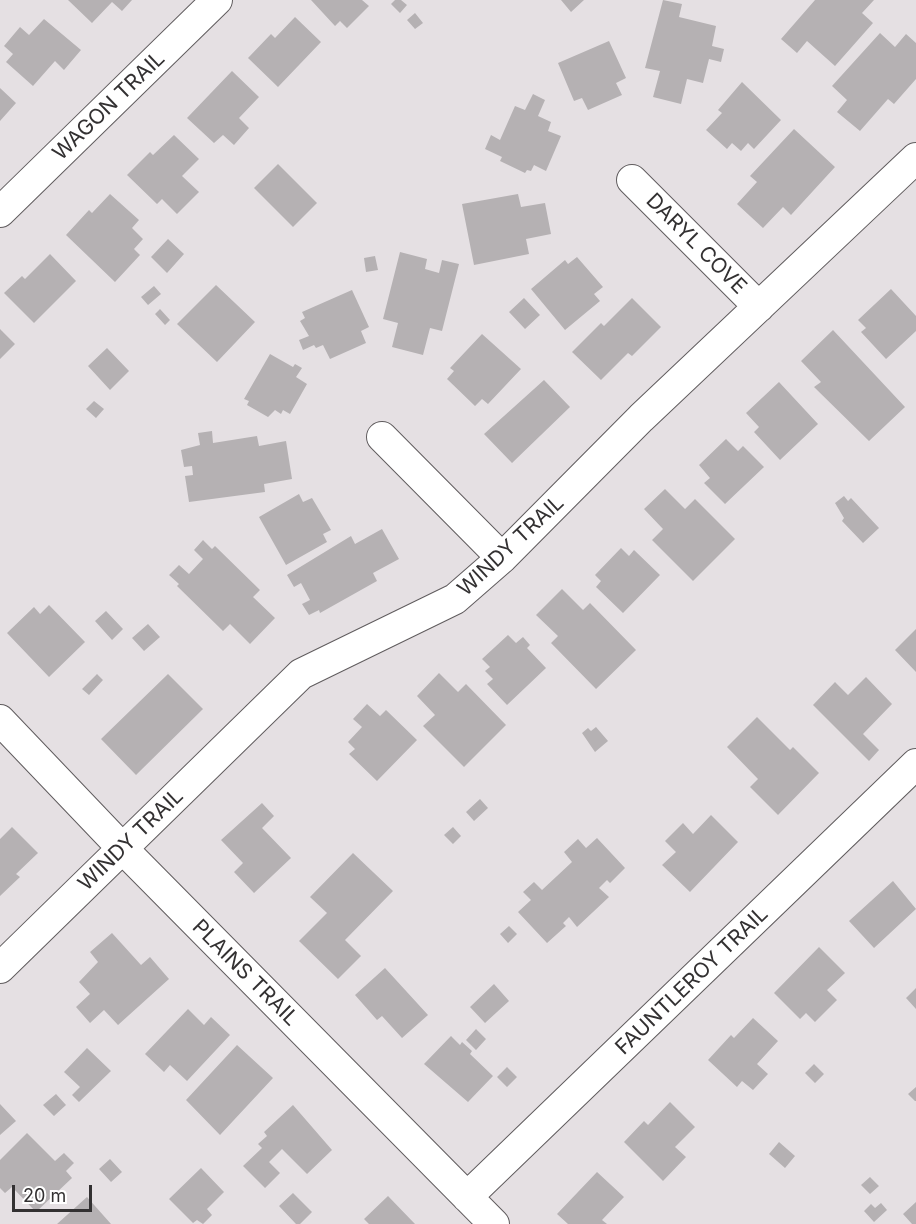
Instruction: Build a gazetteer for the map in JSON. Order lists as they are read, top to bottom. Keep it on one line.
{"streets":{"street":["WAGON TRAIL","DARYL COVE","WINDY TRAIL","PLAINS TRAIL","FAUNTLEROY TRAIL"]},"crossings":[["DARYL COVE","WINDY TRAIL"],["WINDY TRAIL","PLAINS TRAIL"],["PLAINS TRAIL","FAUNTLEROY TRAIL"]],"scale_bar":"20 m"}
